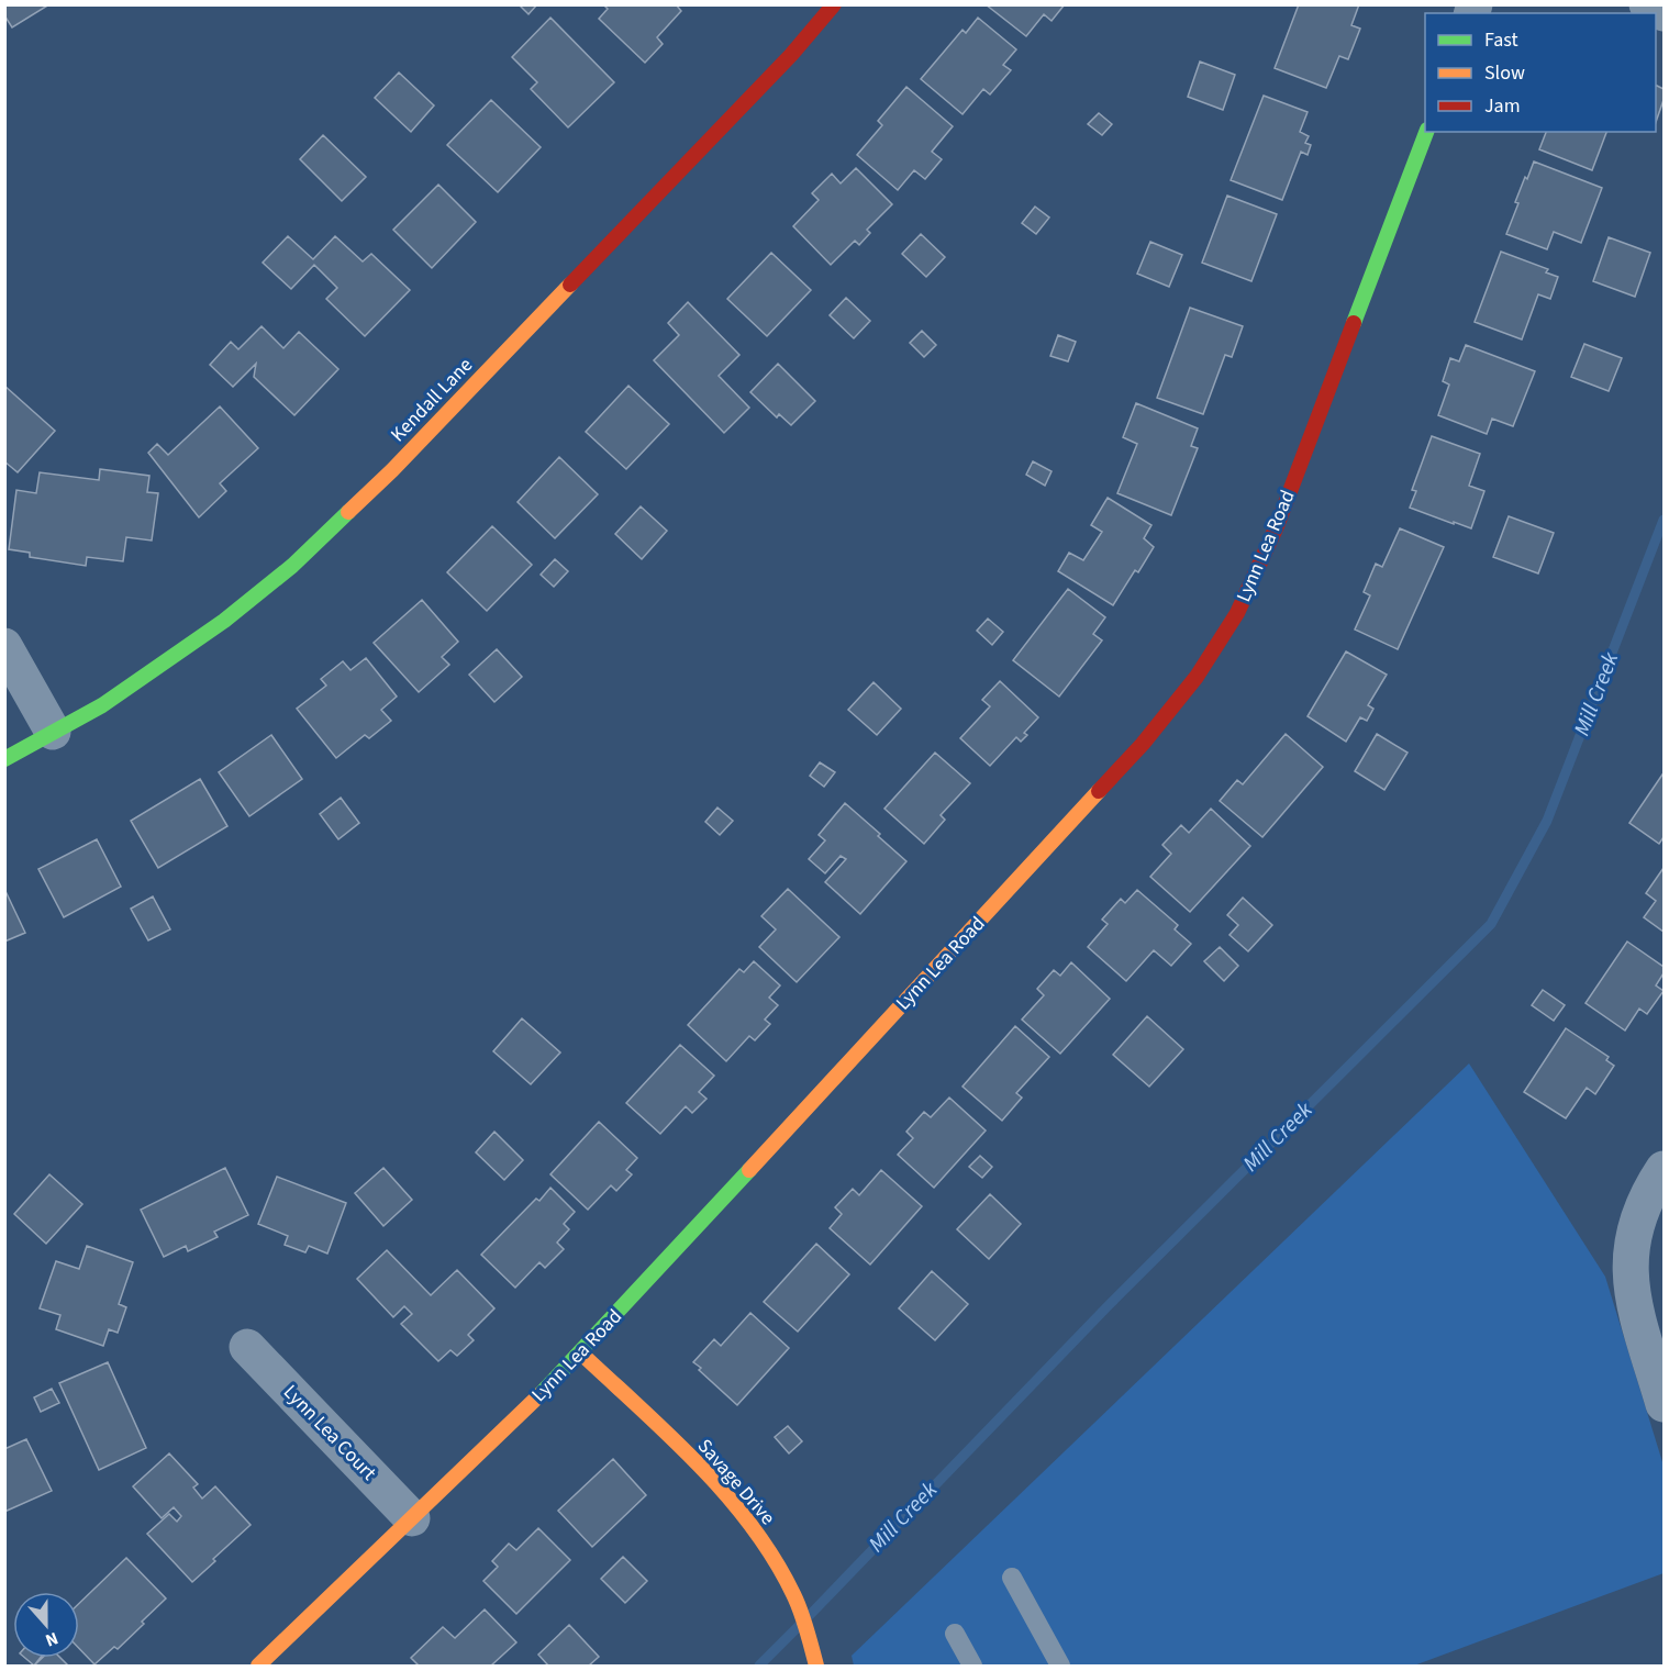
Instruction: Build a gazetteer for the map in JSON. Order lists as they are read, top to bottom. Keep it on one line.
{"streets":{"street":["Kendall Lane","Lynn Lea Road","Lynn Lea Court","Savage Drive"]},"crossings":[["Lynn Lea Road","Lynn Lea Court"],["Lynn Lea Road","Savage Drive"]],"water":["Mill Creek"],"legend":["Fast","Slow","Jam"],"north":"bottom"}
